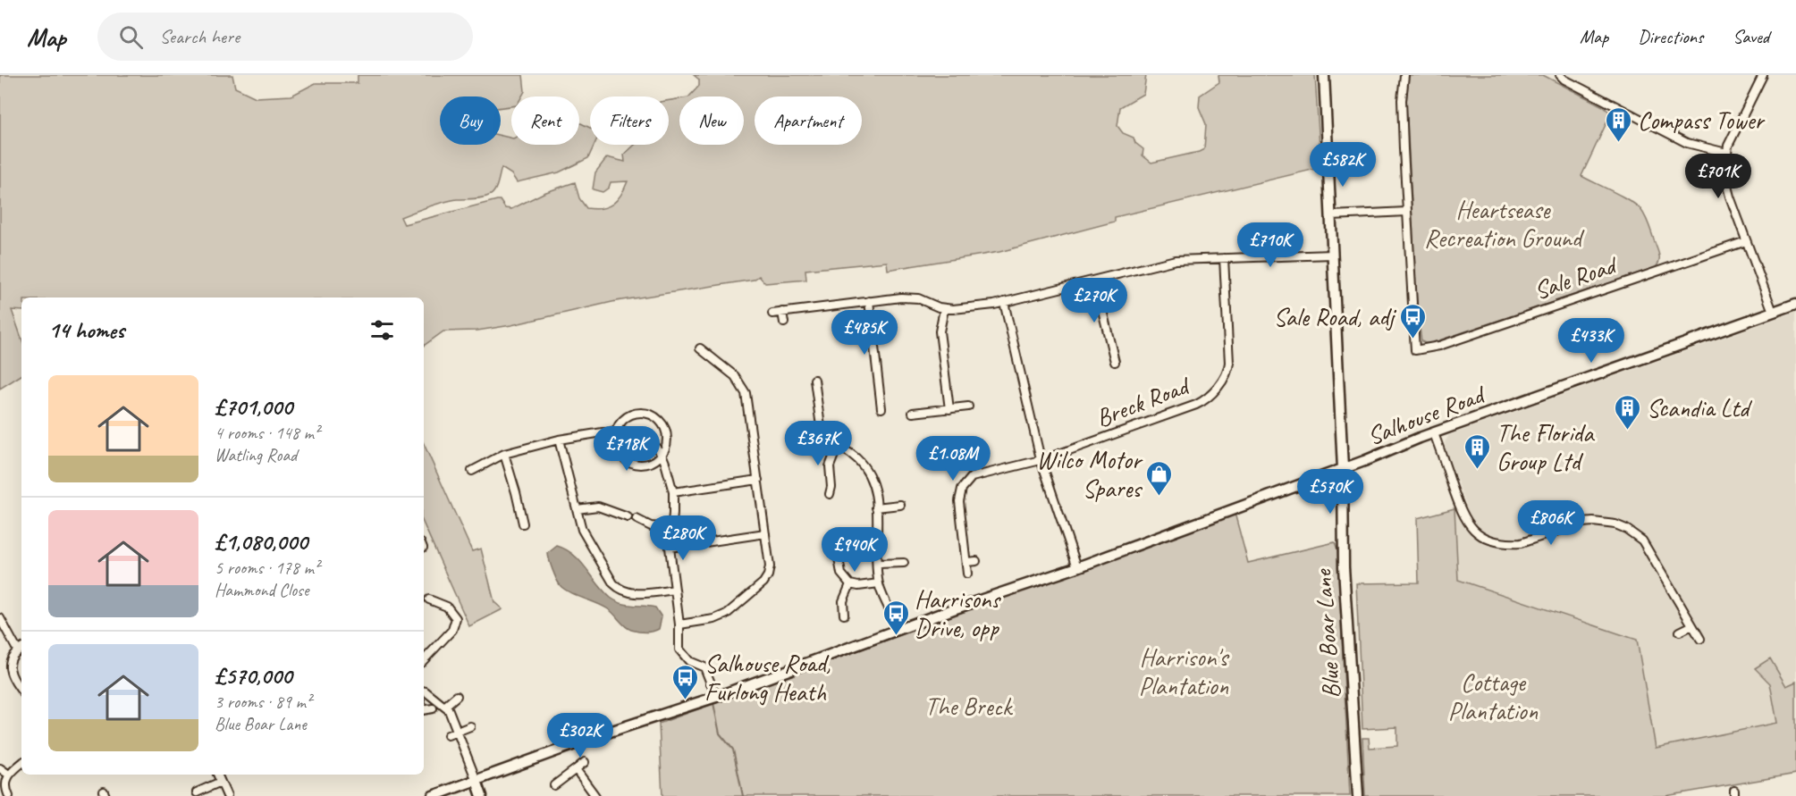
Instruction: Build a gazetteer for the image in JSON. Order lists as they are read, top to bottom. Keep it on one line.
{"streets":{"street":["Sale Road","Breck Road","Salhouse Road","Blue Boar Lane"]},"crossings":[["Salhouse Road","Blue Boar Lane"]],"parks":["Heartsease Recreation Ground","Harrison's Plantation","Cottage Plantation","The Breck"],"places":{"building":["Compass Tower","Scandia Ltd","The Florida Group Ltd"],"bus stop":["Sale Road, adj","Harrisons Drive, opp","Salhouse Road, Furlong Heath"],"shop":["Wilco Motor Spares"]},"page":{"header":"Map","search":"Search here","nav":["Map","Directions","Saved"],"chip":["Buy","Rent","Filters","New","Apartment"],"price":["£582K","£701K","£710K","£270K","£485K","£433K","£367K","£718K","£1.08M","£570K","£806K","£280K","£940K","£302K"],"heading":"14 homes","list":[{"name":"£701,000","note":"4 rooms · 148 m² · Watling Road"},{"name":"£1,080,000","note":"5 rooms · 178 m² · Hammond Close"},{"name":"£570,000","note":"3 rooms · 89 m² · Blue Boar Lane"}]}}
